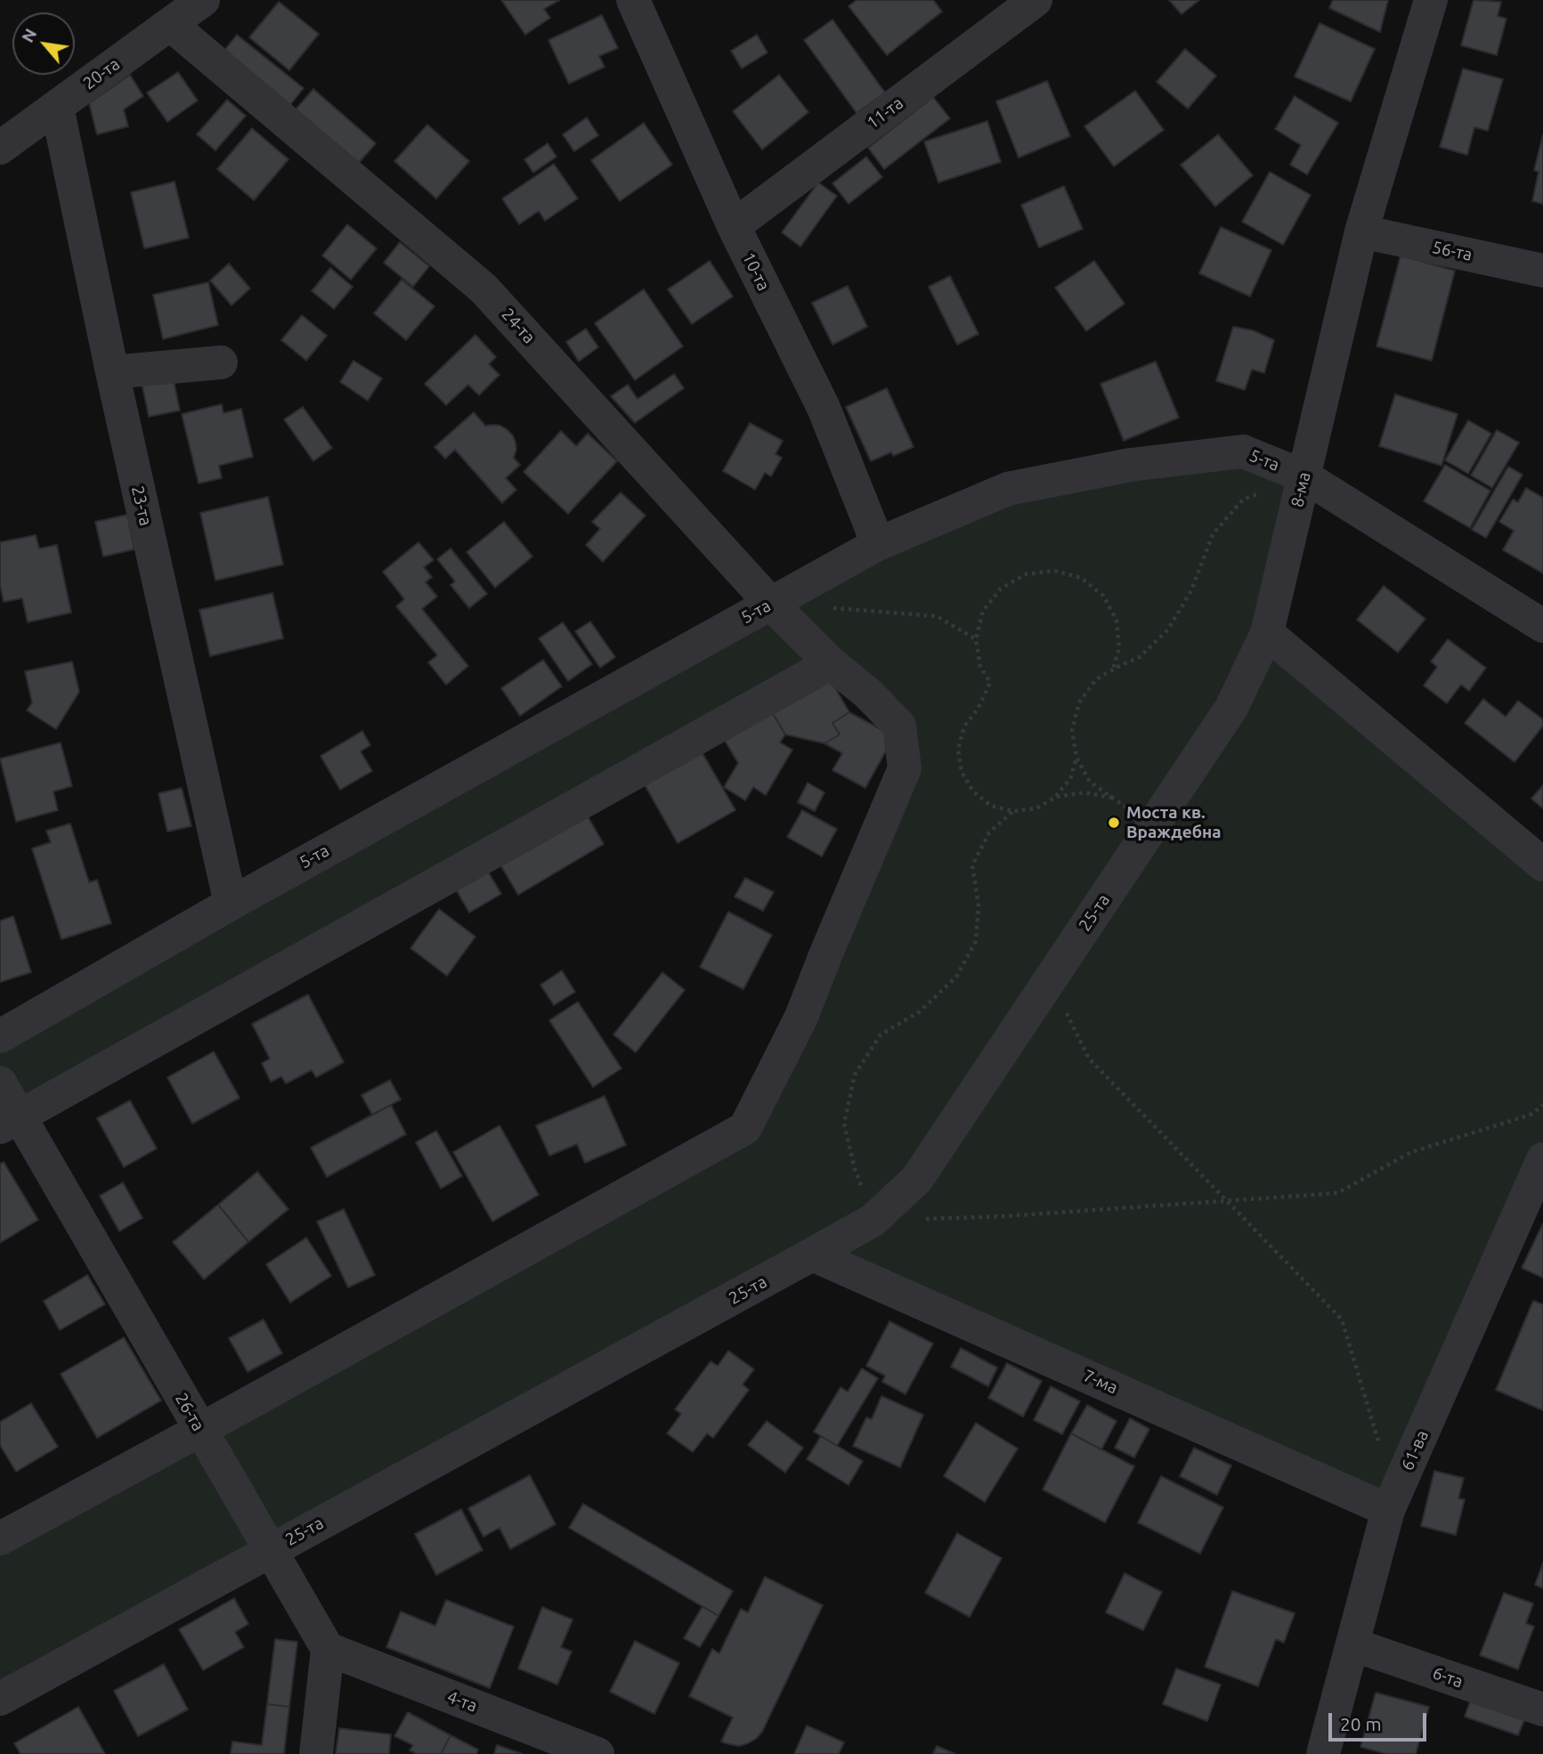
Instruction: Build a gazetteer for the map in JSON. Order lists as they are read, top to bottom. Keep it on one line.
{"streets":{"street":["20-та","11-та","56-та","10-та","24-та","5-та","8-ма","23-та","25-та","7-ма","26-та","61-ва","6-та","4-та"]},"crossings":[["20-та","24-та"],["20-та","23-та"],["11-та","10-та"],["56-та","8-ма"],["10-та","5-та"],["24-та","5-та"],["5-та","8-ма"],["5-та","23-та"],["8-ма","25-та"],["25-та","7-ма"],["25-та","26-та"],["7-ма","61-ва"],["26-та","4-та"],["61-ва","6-та"]],"places":["Моста кв. Враждебна"],"scale_bar":"20 m","north":"top left"}
